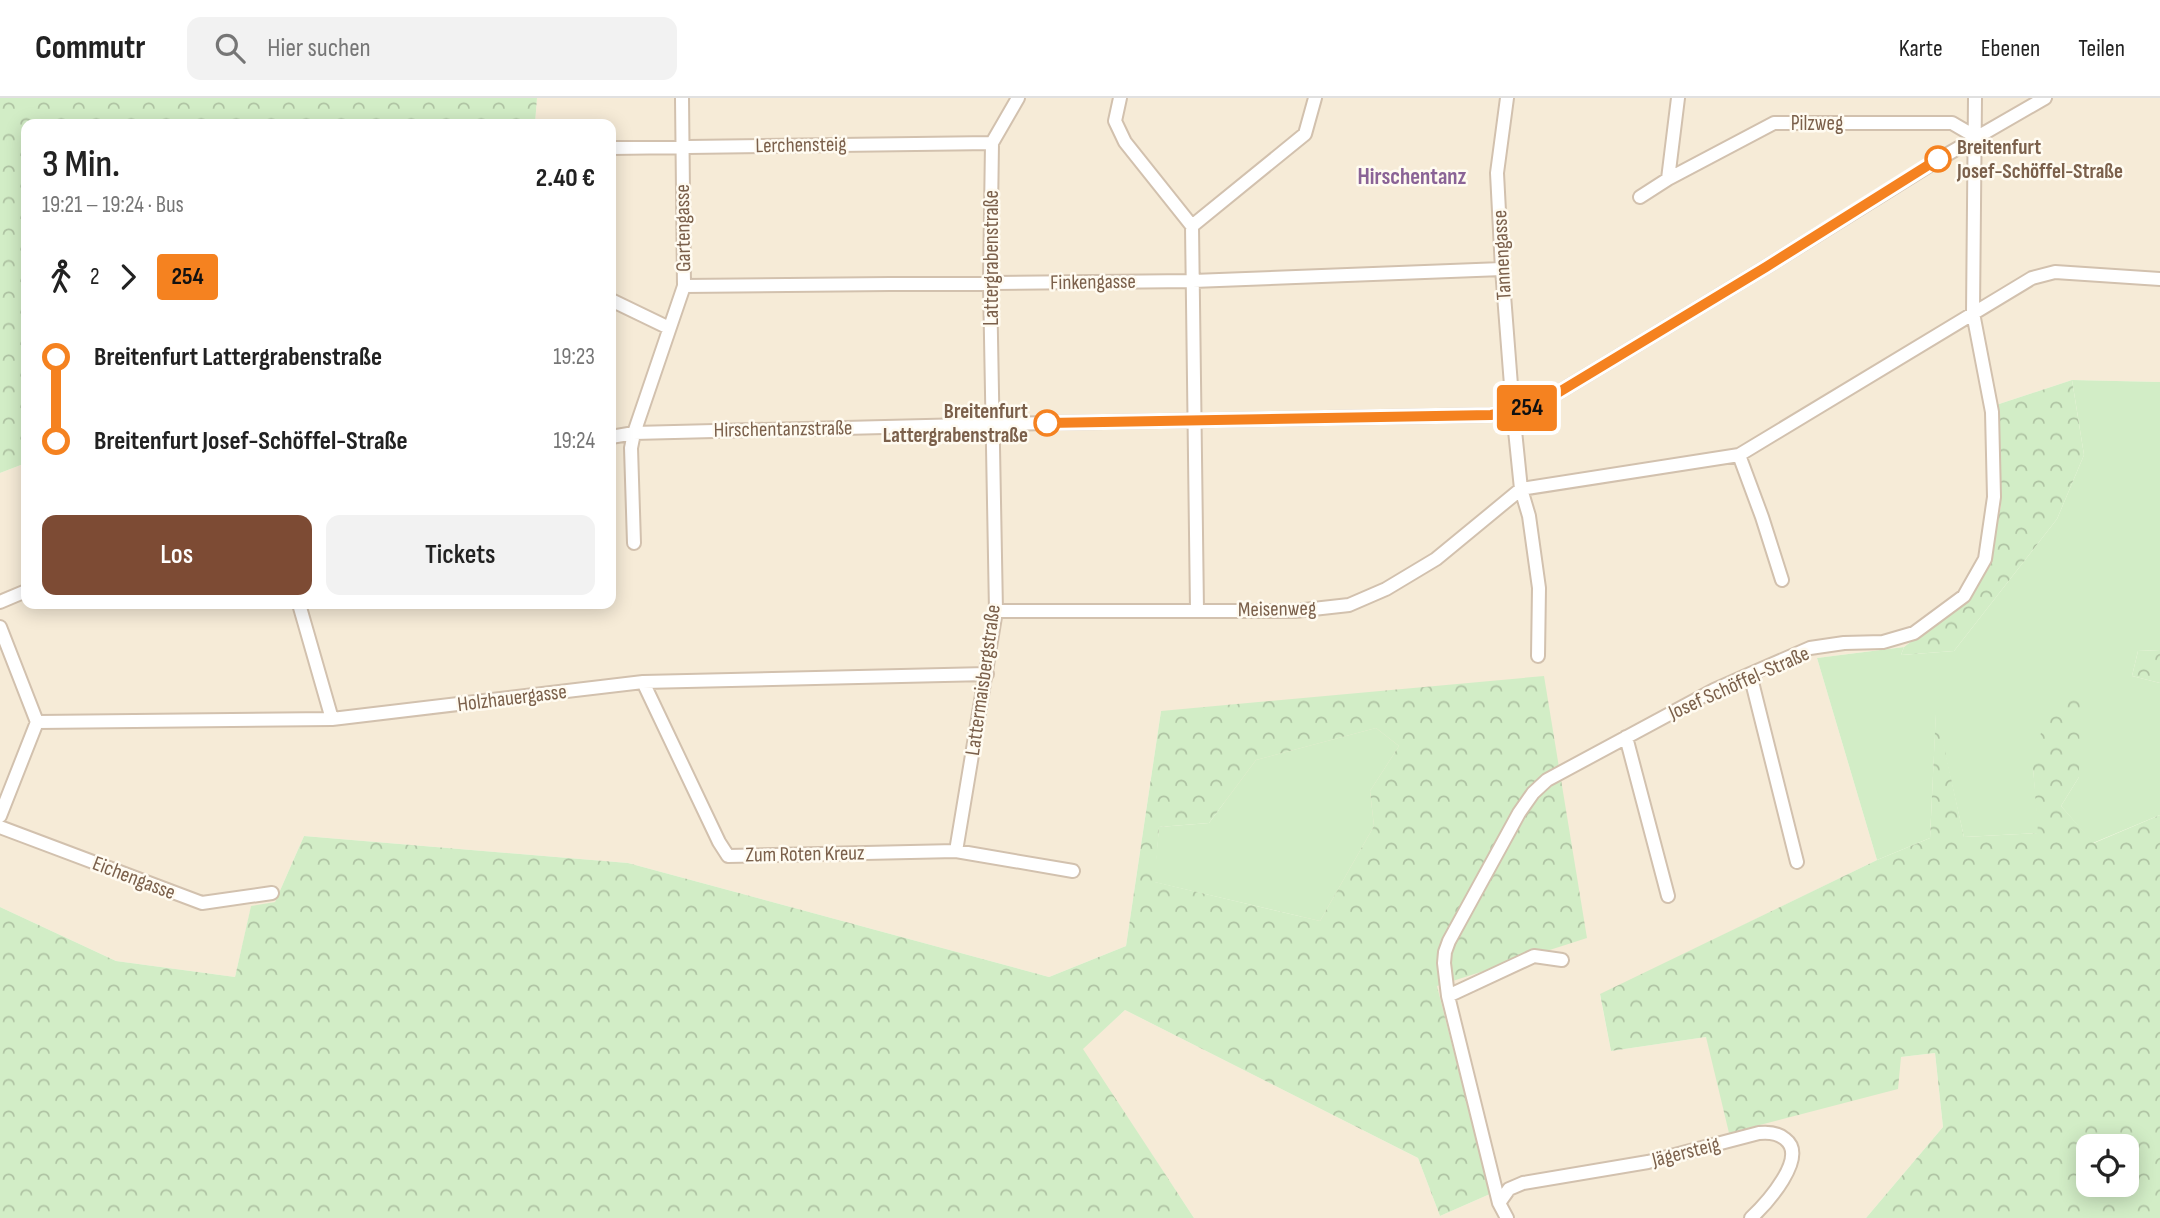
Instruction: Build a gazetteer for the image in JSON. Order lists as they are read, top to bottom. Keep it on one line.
{"streets":{"street":["Pilzweg","Lerchensteig","Gartengasse","Tannengasse","Lattergrabenstraße","Finkengasse","Hirschentanzstraße","Meisenweg","Lattermaisbergstraße","Josef Schöffel-Straße","Holzhauergasse","Zum Roten Kreuz","Eichengasse","Jägersteig"]},"crossings":[["Pilzweg","Hirschentanzstraße"],["Pilzweg","Josef Schöffel-Straße"],["Lerchensteig","Gartengasse"],["Lerchensteig","Lattergrabenstraße"],["Gartengasse","Finkengasse"],["Gartengasse","Hirschentanzstraße"],["Tannengasse","Finkengasse"],["Tannengasse","Hirschentanzstraße"],["Lattergrabenstraße","Finkengasse"],["Lattergrabenstraße","Hirschentanzstraße"],["Lattergrabenstraße","Lattermaisbergstraße"],["Hirschentanzstraße","Lattermaisbergstraße"],["Hirschentanzstraße","Josef Schöffel-Straße"],["Meisenweg","Lattermaisbergstraße"],["Lattermaisbergstraße","Holzhauergasse"],["Lattermaisbergstraße","Zum Roten Kreuz"],["Josef Schöffel-Straße","Jägersteig"],["Holzhauergasse","Zum Roten Kreuz"]],"districts":["Hirschentanz"],"places":["Breitenfurt Josef-Schöffel-Straße","Breitenfurt Lattergrabenstraße"],"lines":["bus line 254"],"page":{"header":"Commutr","search":"Hier suchen","nav":["Karte","Ebenen","Teilen"],"on_map":"254","heading":["3 Min.","19:21 – 19:24 · Bus","2.40 €"],"legs":["2","254"],"list":[{"name":"Breitenfurt Lattergrabenstraße","value":"19:23"},{"name":"Breitenfurt Josef-Schöffel-Straße","value":"19:24"}],"buttons":["Los","Tickets"]}}
